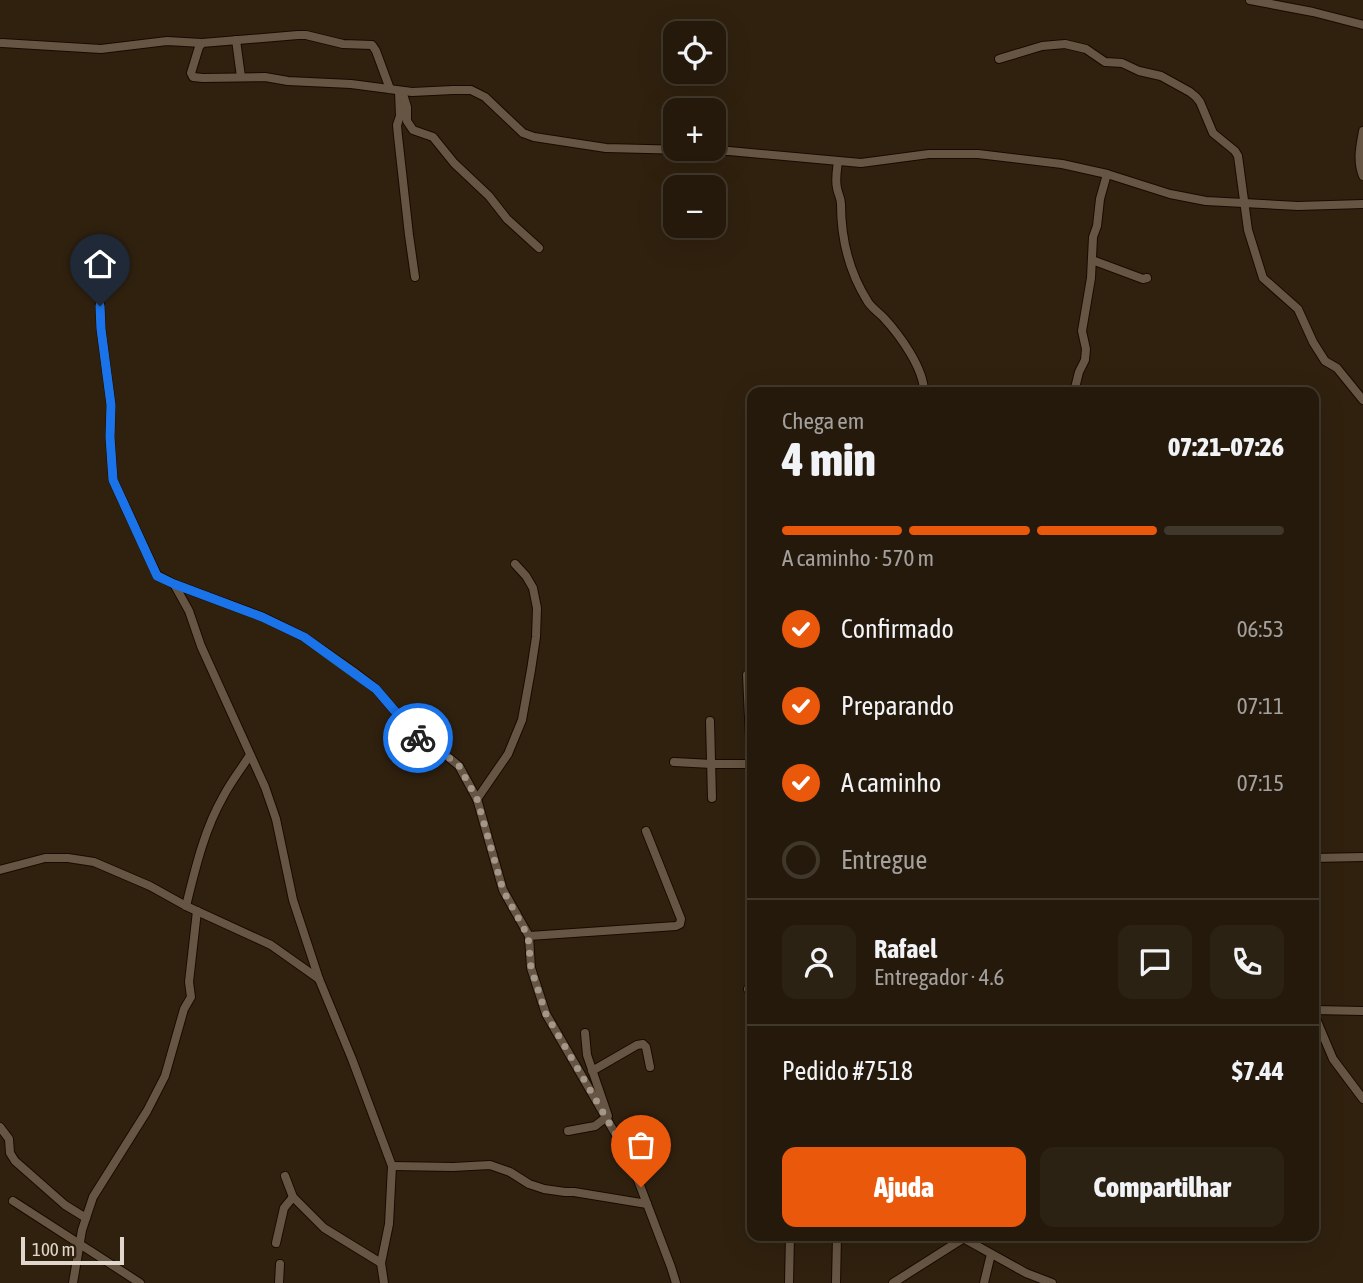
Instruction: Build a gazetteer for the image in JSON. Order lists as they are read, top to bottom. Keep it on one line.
{"scale_bar":"100 m","page":{"map_buttons":["+","−"],"heading":["4 min","Chega em","07:21–07:26"],"panel":["Rafael","Entregador · 4.6","Pedido #7518","$7.44"],"bar":"A caminho · 570 m","list":[["Confirmado","06:53"],["Preparando","07:11"],["A caminho","07:15"],"Entregue"],"buttons":["Ajuda","Compartilhar"],"scale":"100 m"}}
